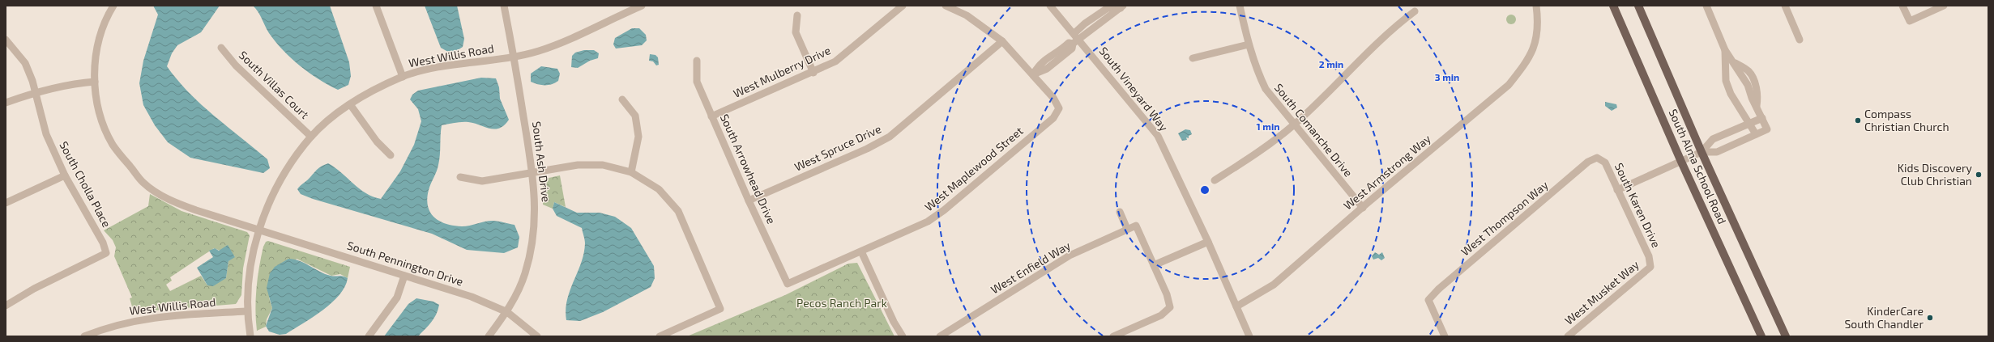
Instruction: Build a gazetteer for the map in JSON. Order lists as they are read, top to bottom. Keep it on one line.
{"streets":{"main road":["South Alma School Road"],"street":["West Willis Road","West Mulberry Drive","South Villas Court","South Vineyard Way","South Comanche Drive","West Spruce Drive","South Ash Drive","South Arrowhead Drive","West Maplewood Street","West Armstrong Way","South Cholla Place","South Karen Drive","West Thompson Way","South Pennington Drive","West Enfield Way","West Musket Way"]},"crossings":[["West Willis Road","South Villas Court"],["West Willis Road","South Ash Drive"],["West Willis Road","South Pennington Drive"],["West Mulberry Drive","South Arrowhead Drive"],["South Vineyard Way","West Armstrong Way"],["South Comanche Drive","West Armstrong Way"],["West Spruce Drive","South Arrowhead Drive"],["South Ash Drive","South Pennington Drive"],["South Arrowhead Drive","West Maplewood Street"],["South Karen Drive","West Thompson Way"],["South Karen Drive","West Musket Way"]],"parks":["Pecos Ranch Park"],"places":["Compass Christian Church","Kids Discovery Club Christian","KinderCare South Chandler"],"rings":["2 min","3 min","1 min"]}
